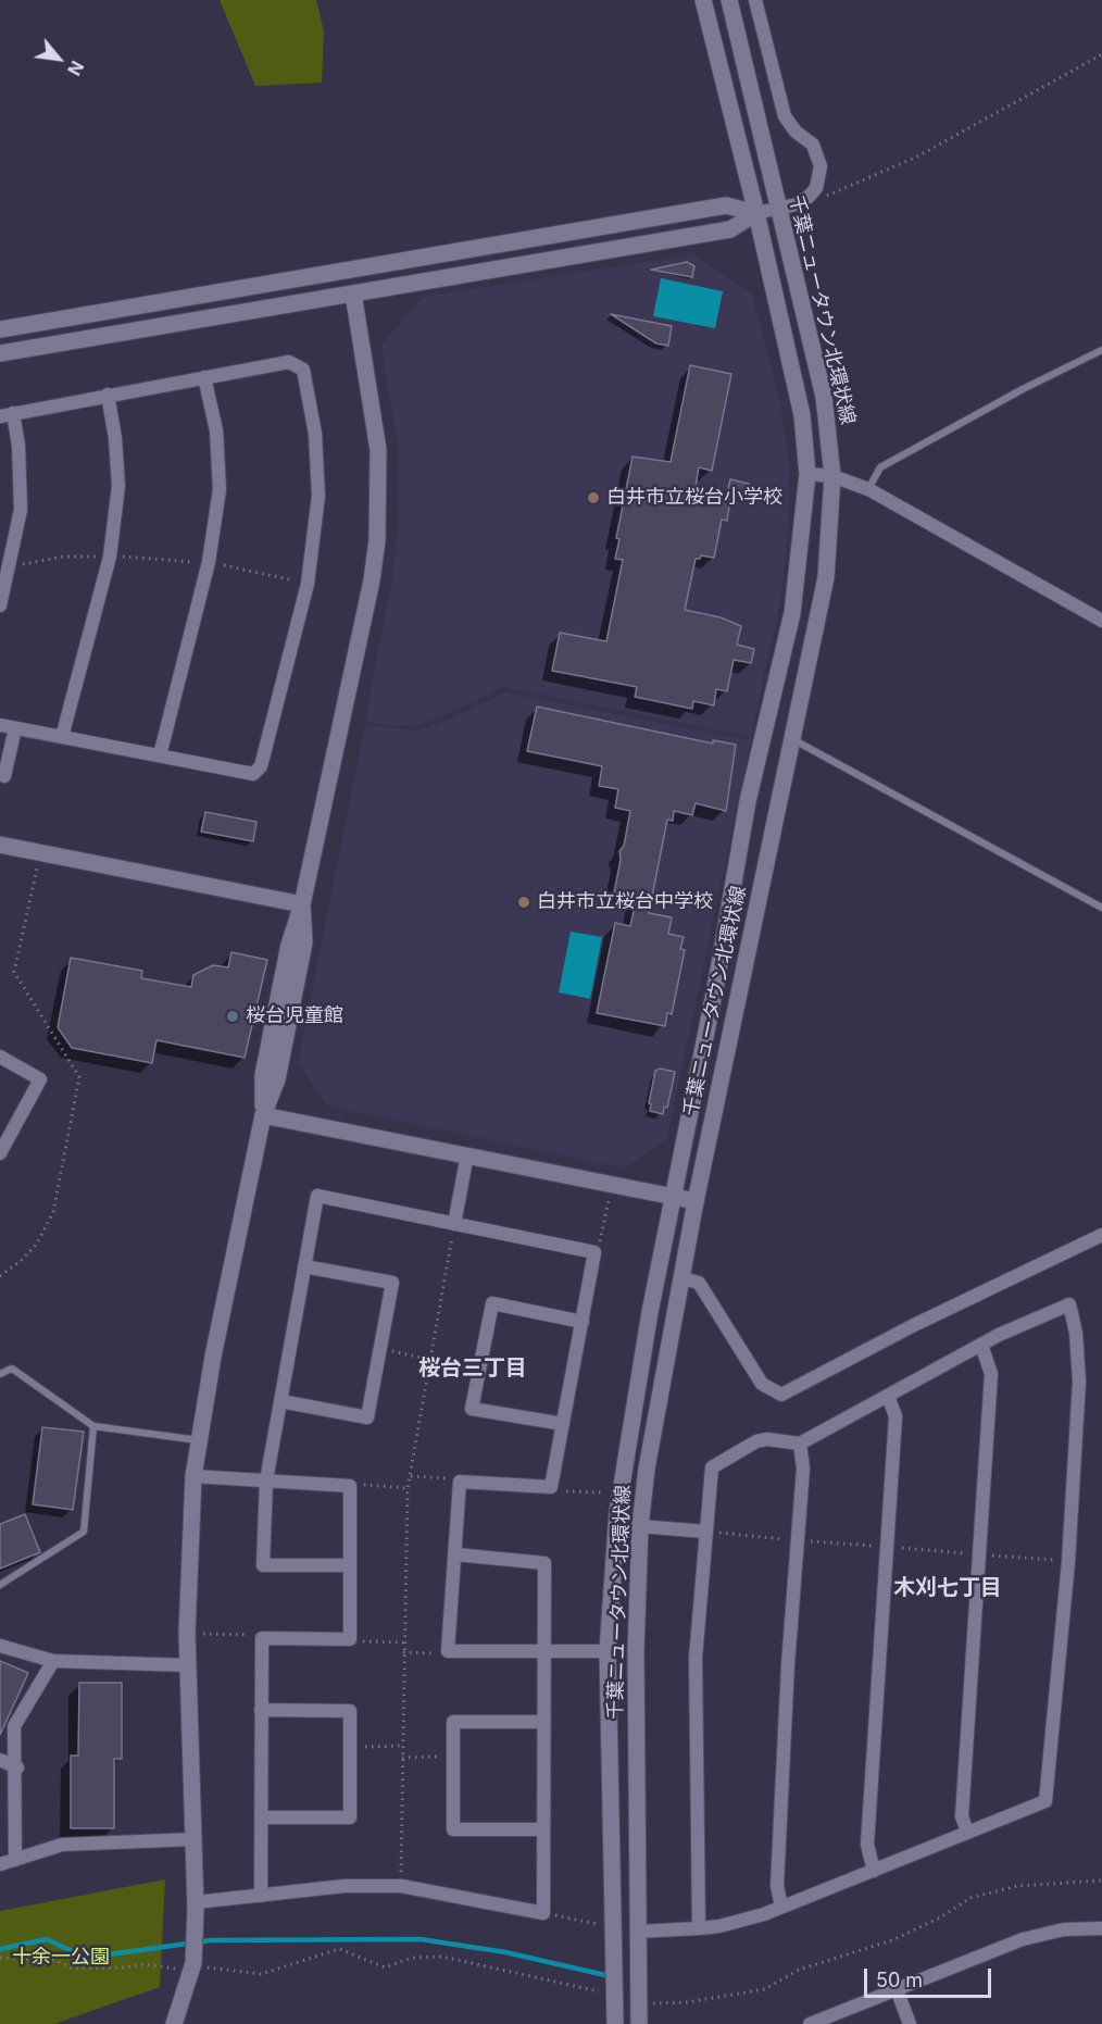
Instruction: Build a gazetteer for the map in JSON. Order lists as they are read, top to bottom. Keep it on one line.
{"streets":{"main road":["千葉ニュータウン北環状線"]},"districts":["桜台三丁目","木刈七丁目"],"parks":["十余一公園"],"places":["白井市立桜台小学校","白井市立桜台中学校","桜台児童館"],"scale_bar":"50 m","north":"bottom right"}
